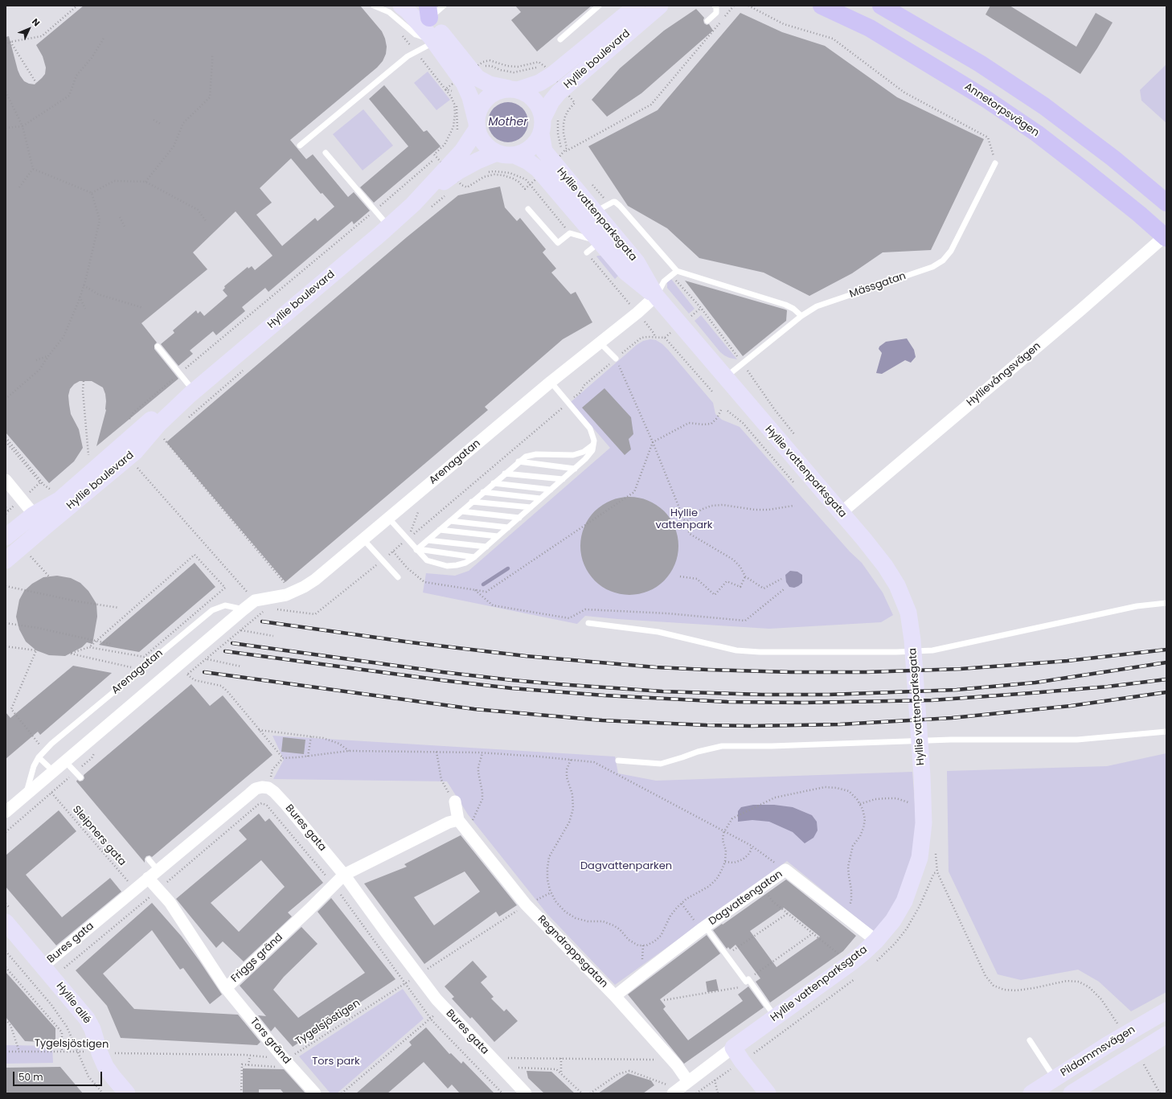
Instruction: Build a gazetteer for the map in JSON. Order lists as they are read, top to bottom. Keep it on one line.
{"streets":{"main road":["Annetorpsvägen"],"street":["Hyllie boulevard","Hyllie vattenparksgata","Hyllievångsvägen","Arenagatan","Bures gata","Dagvattengatan","Regndroppsgatan","Friggs gränd","Hyllie allé","Tors gränd","Pildammsvägen"],"lane":["Mässgatan"],"path":["Sleipners gata","Tygelsjöstigen"]},"crossings":[["Hyllie boulevard","Hyllie vattenparksgata"],["Hyllie vattenparksgata","Mässgatan"],["Hyllie vattenparksgata","Hyllievångsvägen"],["Hyllie vattenparksgata","Arenagatan"],["Hyllie vattenparksgata","Dagvattengatan"],["Hyllie vattenparksgata","Regndroppsgatan"],["Bures gata","Sleipners gata"],["Bures gata","Friggs gränd"],["Bures gata","Hyllie allé"],["Bures gata","Tygelsjöstigen"],["Dagvattengatan","Regndroppsgatan"],["Regndroppsgatan","Tygelsjöstigen"],["Friggs gränd","Tors gränd"],["Hyllie allé","Tygelsjöstigen"],["Tygelsjöstigen","Tors gränd"]],"water":["Mother"],"parks":["Hyllie vattenpark","Dagvattenparken","Tors park"],"scale_bar":"50 m","north":"top right"}
